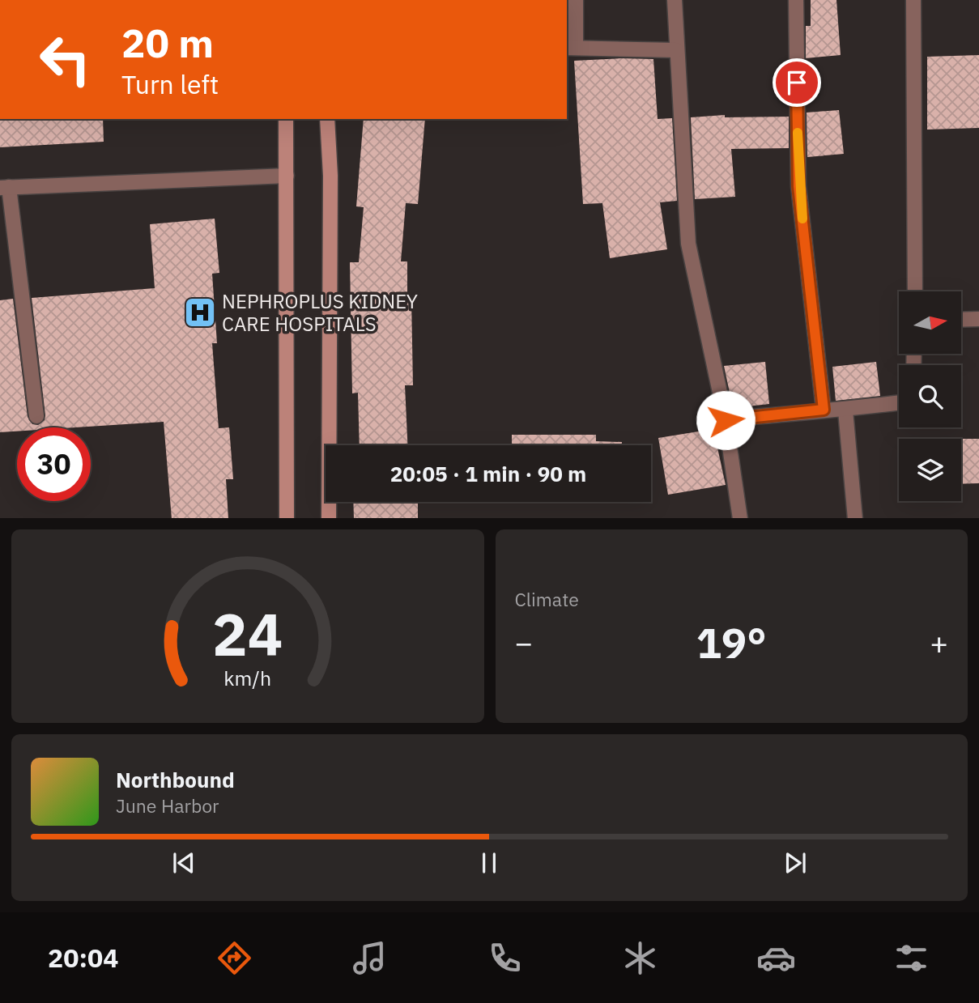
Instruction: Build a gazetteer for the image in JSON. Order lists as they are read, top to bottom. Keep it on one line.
{"places":{"hospital":["NEPHROPLUS KIDNEY CARE HOSPITALS"]},"north":"right","page":{"turn":["20 m","Turn left"],"limit":"30","trip":"20:05 · 1 min · 90 m","tile":"Climate","heat":["−","19°","+"],"song":["Northbound","June Harbor"],"tabs":"20:04","gauge":["24","km/h"]}}
